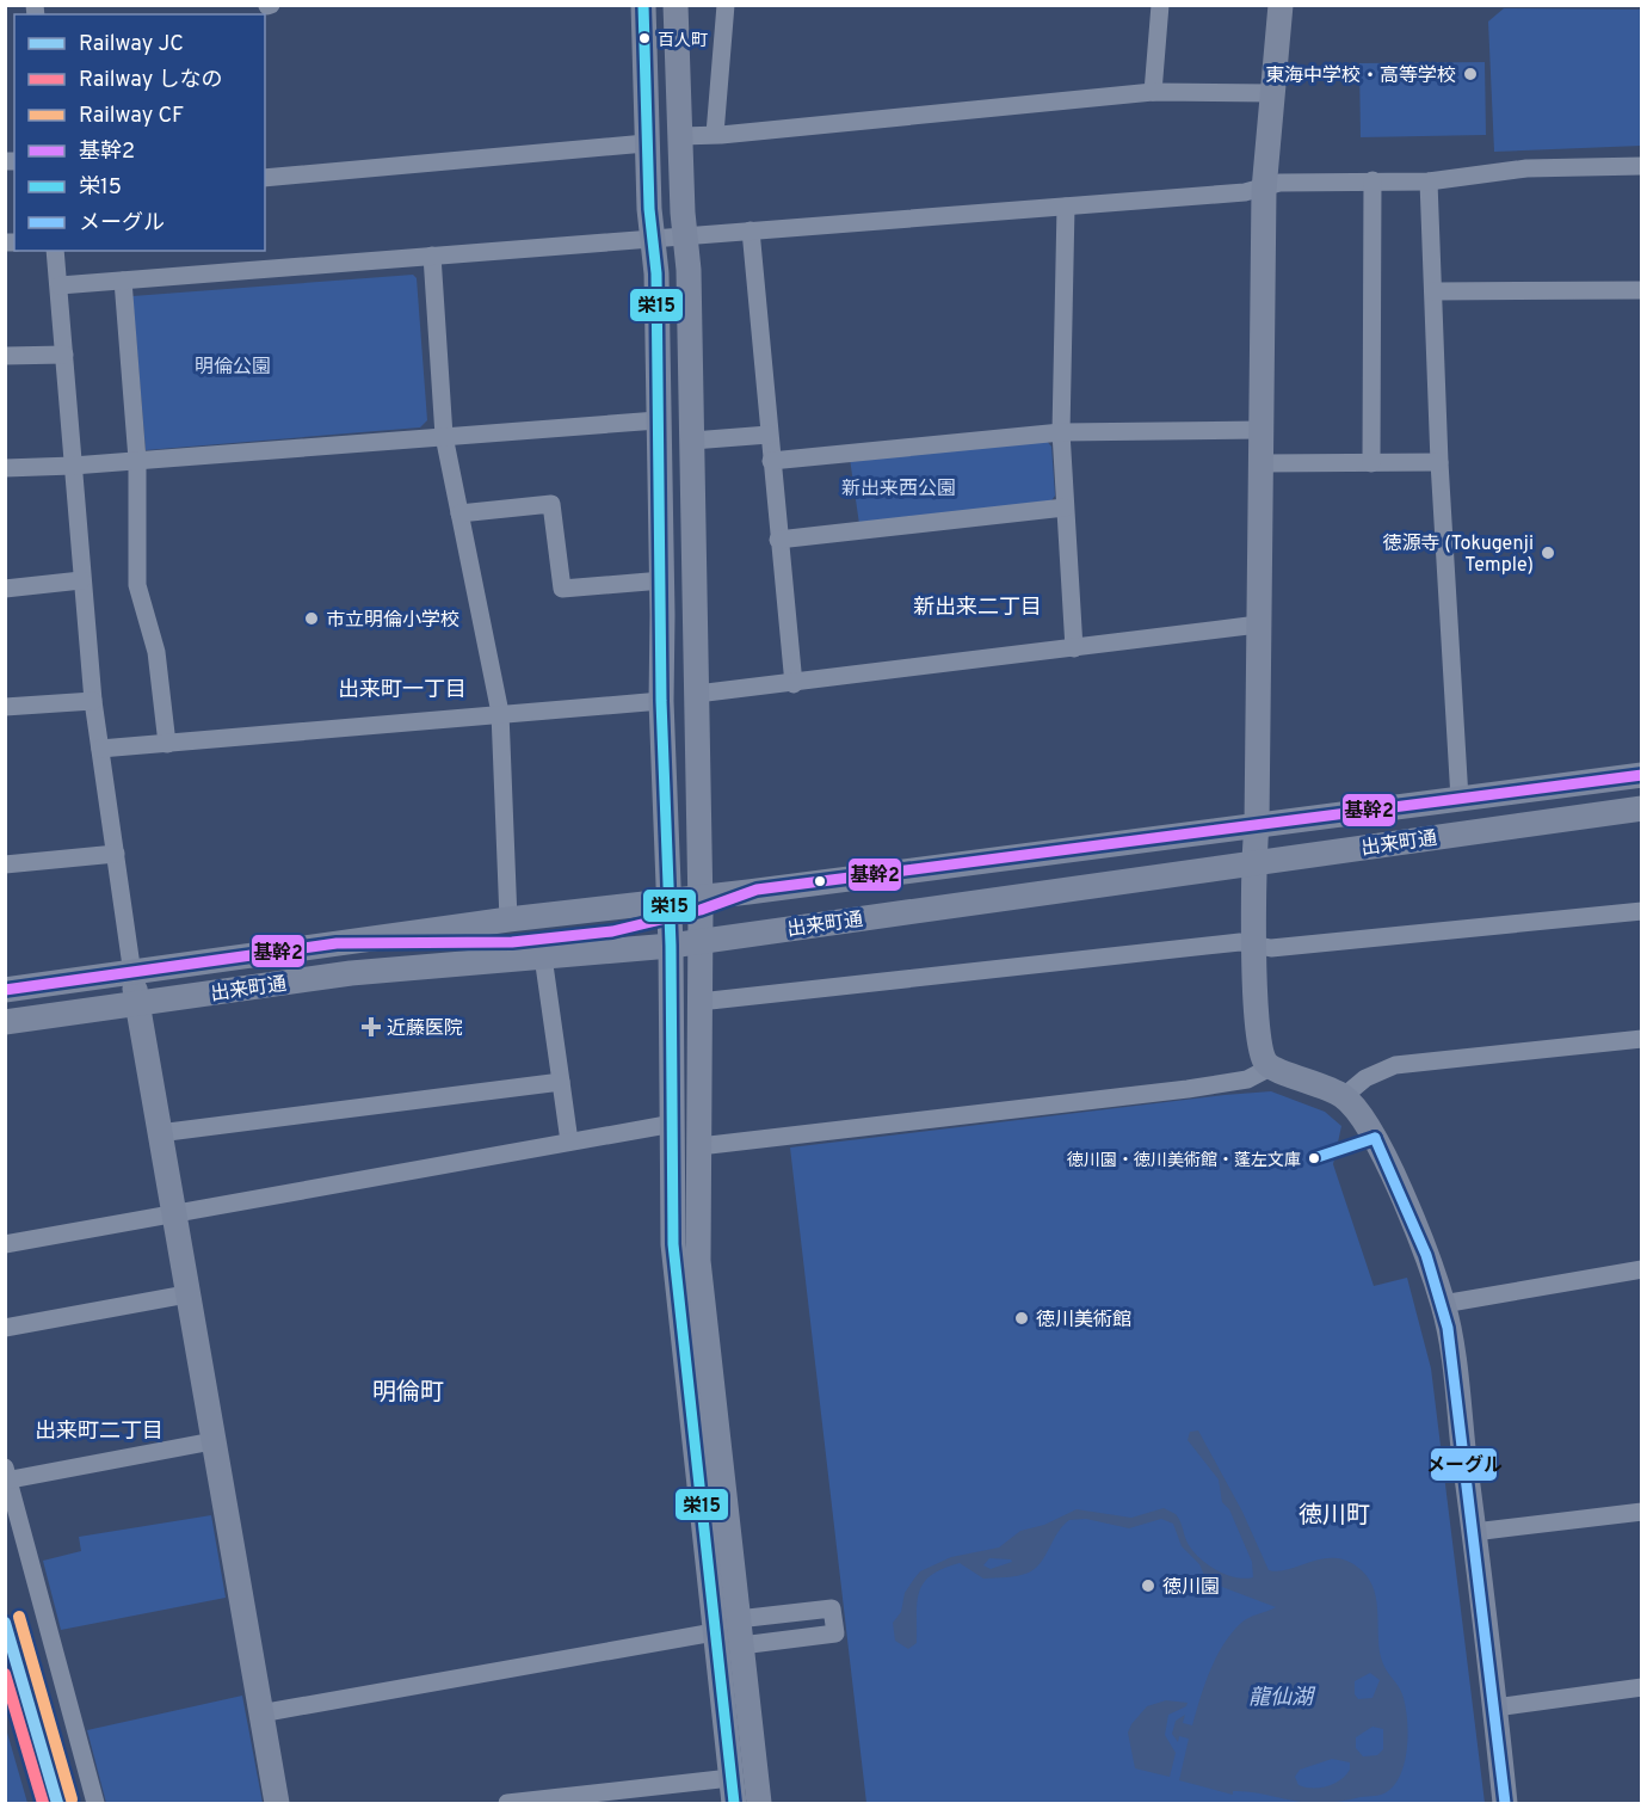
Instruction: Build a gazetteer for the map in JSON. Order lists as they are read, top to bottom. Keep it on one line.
{"streets":{"street":["出来町通"]},"districts":["新出来二丁目","出来町一丁目","明倫町","出来町二丁目","徳川町"],"water":["龍仙湖"],"parks":["明倫公園","新出来西公園"],"places":{"other":["百人町","東海中学校・高等学校","徳源寺 (Tokugenji Temple)","市立明倫小学校","徳川園・徳川美術館・蓬左文庫","徳川美術館","徳川園"],"health":["近藤医院"]},"lines":["transit line 栄15","transit line 基幹2","transit line メーグル","rail line CF","rail line JC","rail line しなの"],"legend":["Railway JC","Railway しなの","Railway CF","基幹2","栄15","メーグル"]}
